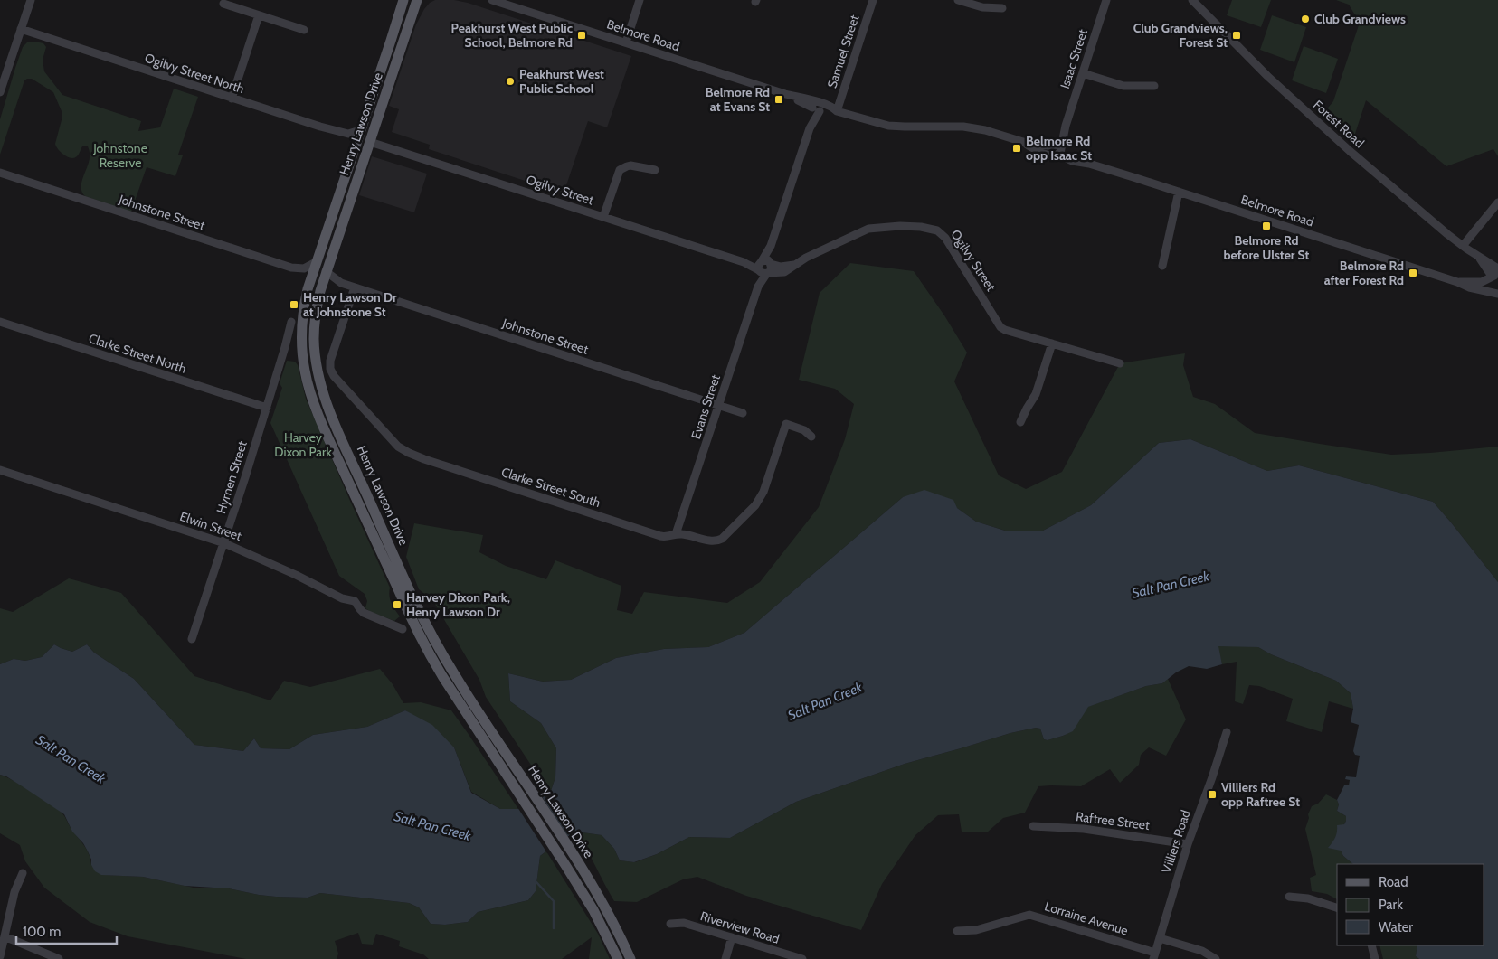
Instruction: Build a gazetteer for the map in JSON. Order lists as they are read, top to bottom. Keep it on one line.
{"streets":{"main road":["Henry Lawson Drive"],"street":["Belmore Road","Samuel Street","Isaac Street","Ogilvy Street North","Forest Road","Ogilvy Street","Johnstone Street","Clarke Street North","Evans Street","Hymen Street","Clarke Street South","Elwin Street","Raftree Street","Villiers Road","Lorraine Avenue","Riverview Road"]},"crossings":[["Belmore Road","Samuel Street"],["Belmore Road","Isaac Street"],["Belmore Road","Forest Road"],["Belmore Road","Evans Street"],["Ogilvy Street North","Henry Lawson Drive"],["Henry Lawson Drive","Ogilvy Street"],["Henry Lawson Drive","Johnstone Street"],["Ogilvy Street","Evans Street"],["Johnstone Street","Evans Street"],["Johnstone Street","Clarke Street South"],["Clarke Street North","Hymen Street"],["Evans Street","Clarke Street South"],["Hymen Street","Elwin Street"],["Raftree Street","Villiers Road"],["Villiers Road","Lorraine Avenue"]],"water":["Salt Pan Creek"],"parks":["Johnstone Reserve","Harvey Dixon Park"],"places":{"other":["Club Grandviews","Peakhurst West Public School"],"transit":["Peakhurst West Public School, Belmore Rd","Club Grandviews, Forest St","Belmore Rd at Evans St","Belmore Rd opp Isaac St","Belmore Rd before Ulster St","Belmore Rd after Forest Rd","Henry Lawson Dr at Johnstone St","Harvey Dixon Park, Henry Lawson Dr","Villiers Rd opp Raftree St"]},"legend":["Road","Park","Water"],"scale_bar":"100 m"}
